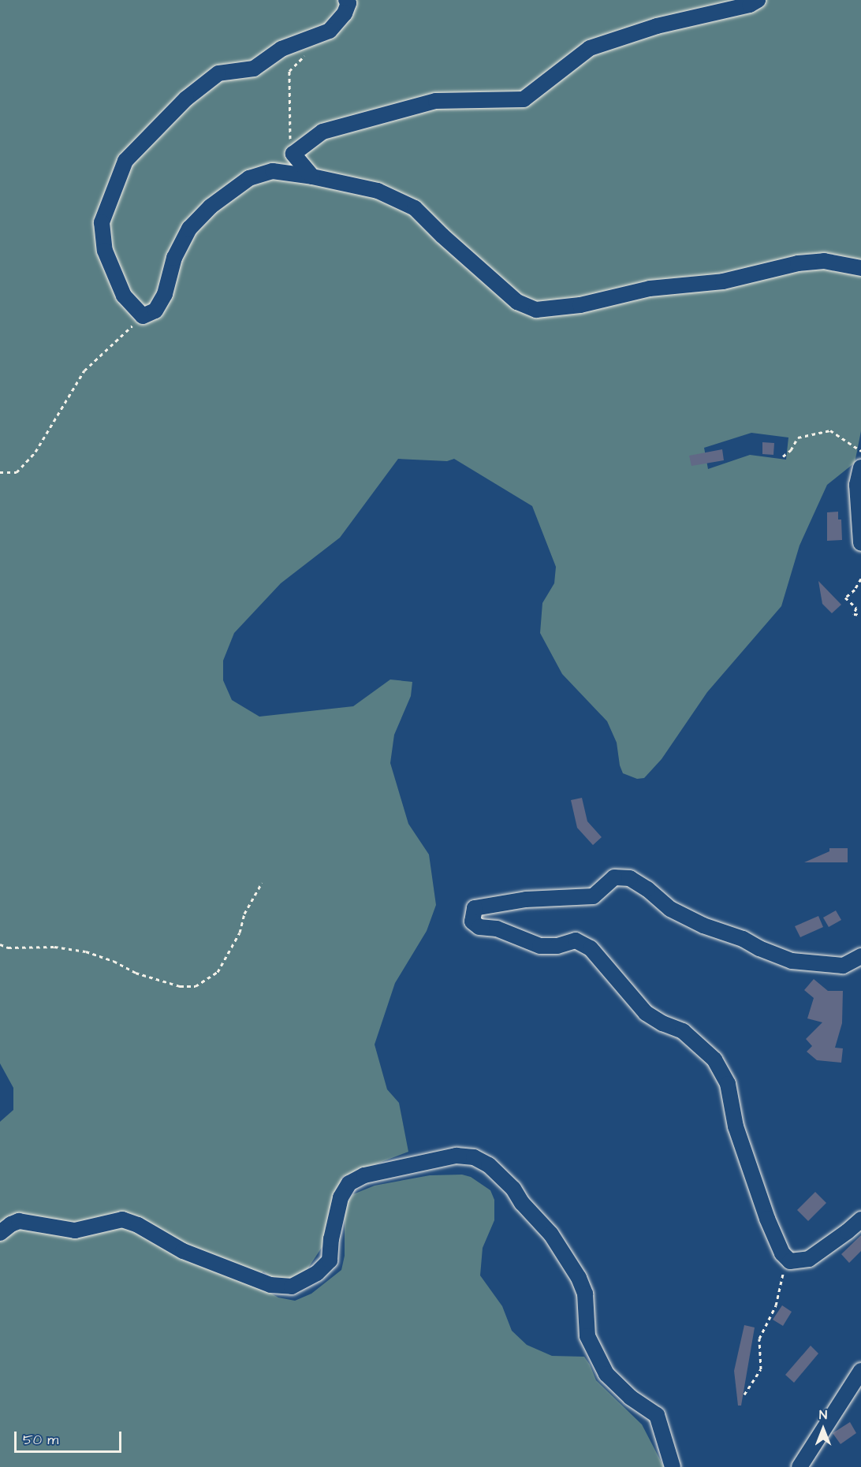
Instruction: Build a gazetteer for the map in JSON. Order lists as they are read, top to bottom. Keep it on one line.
{"scale_bar":"50 m","north":"top"}
